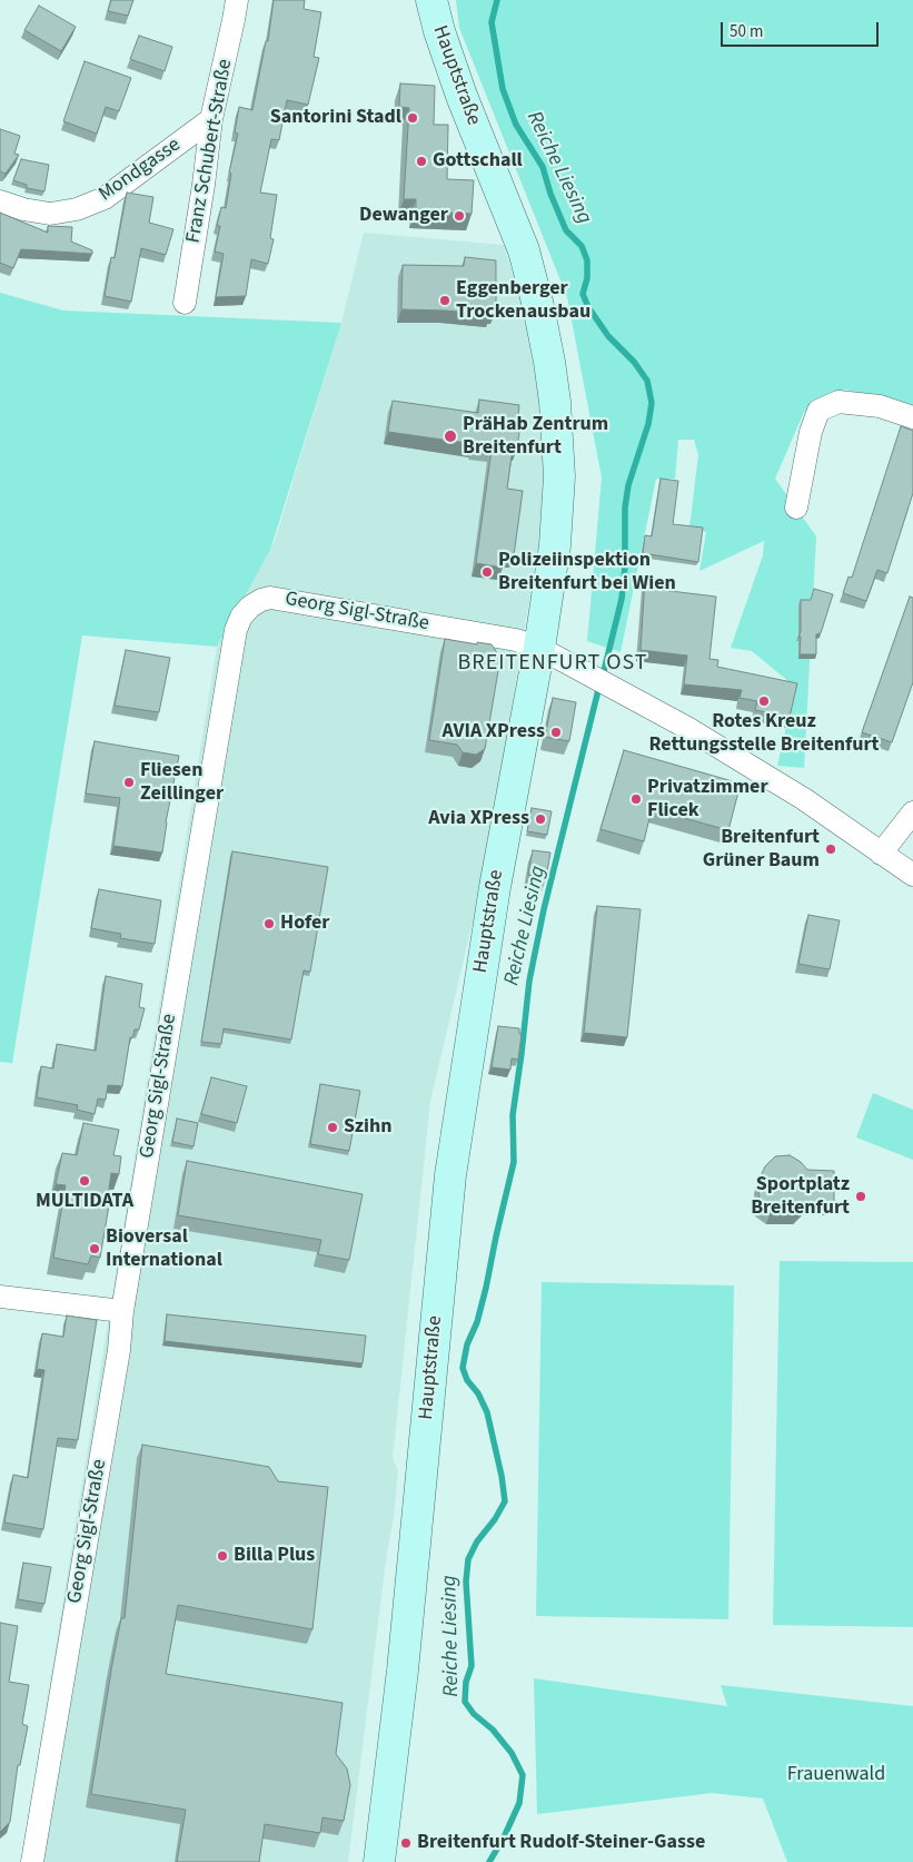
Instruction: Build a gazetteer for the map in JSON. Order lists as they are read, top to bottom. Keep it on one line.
{"streets":{"main road":["Hauptstraße"],"street":["Franz Schubert-Straße","Mondgasse","Georg Sigl-Straße"]},"crossings":[["Hauptstraße","Georg Sigl-Straße"],["Franz Schubert-Straße","Mondgasse"]],"districts":["BREITENFURT OST"],"water":["Reiche Liesing"],"parks":["Frauenwald"],"places":["Santorini Stadl","Gottschall","Dewanger","Eggenberger Trockenausbau","PräHab Zentrum Breitenfurt","Polizeiinspektion Breitenfurt bei Wien","Rotes Kreuz Rettungsstelle Breitenfurt","AVIA XPress","Fliesen Zeillinger","Privatzimmer Flicek","Avia XPress","Breitenfurt Grüner Baum","Hofer","Szihn","MULTIDATA","Sportplatz Breitenfurt","Bioversal International","Billa Plus","Breitenfurt Rudolf-Steiner-Gasse"],"scale_bar":"50 m"}
